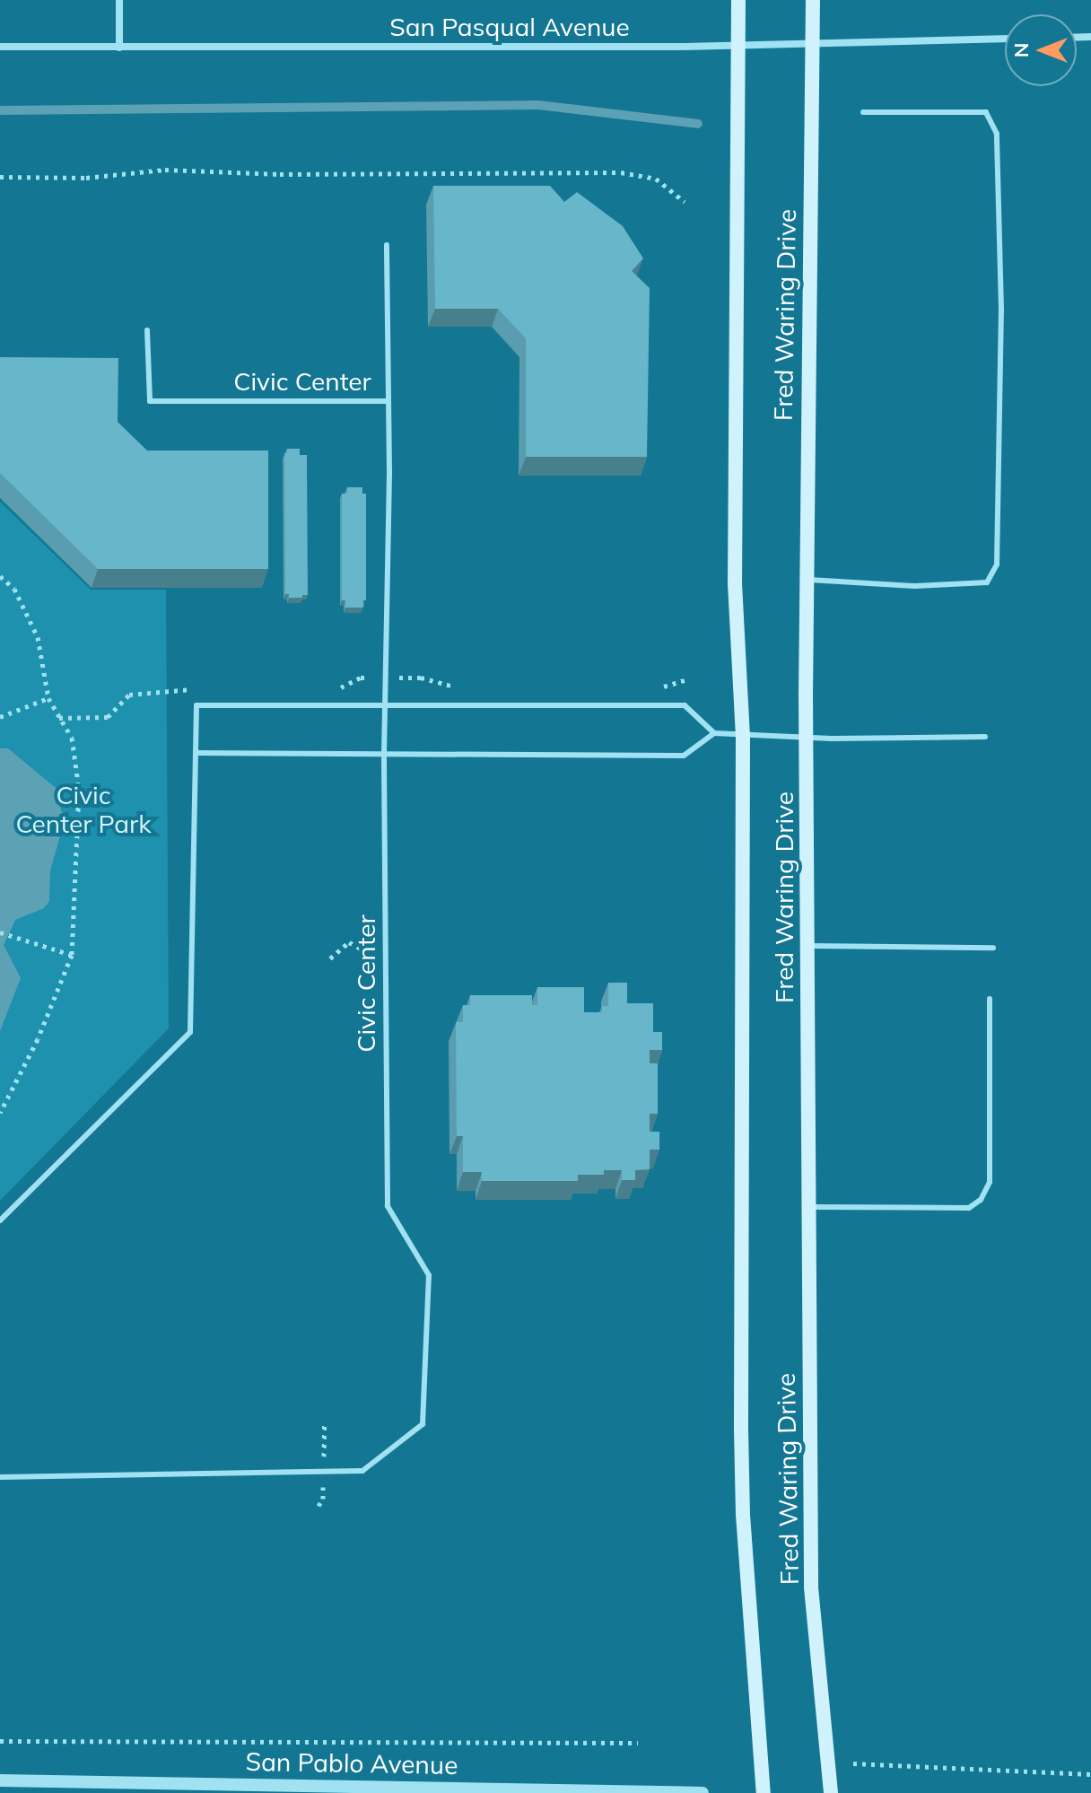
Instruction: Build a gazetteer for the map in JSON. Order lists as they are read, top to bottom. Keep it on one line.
{"streets":{"main road":["Fred Waring Drive"],"street":["San Pasqual Avenue","San Pablo Avenue"],"lane":["Civic Center"]},"crossings":[["San Pasqual Avenue","Fred Waring Drive"]],"parks":["Civic Center Park"],"north":"left"}
